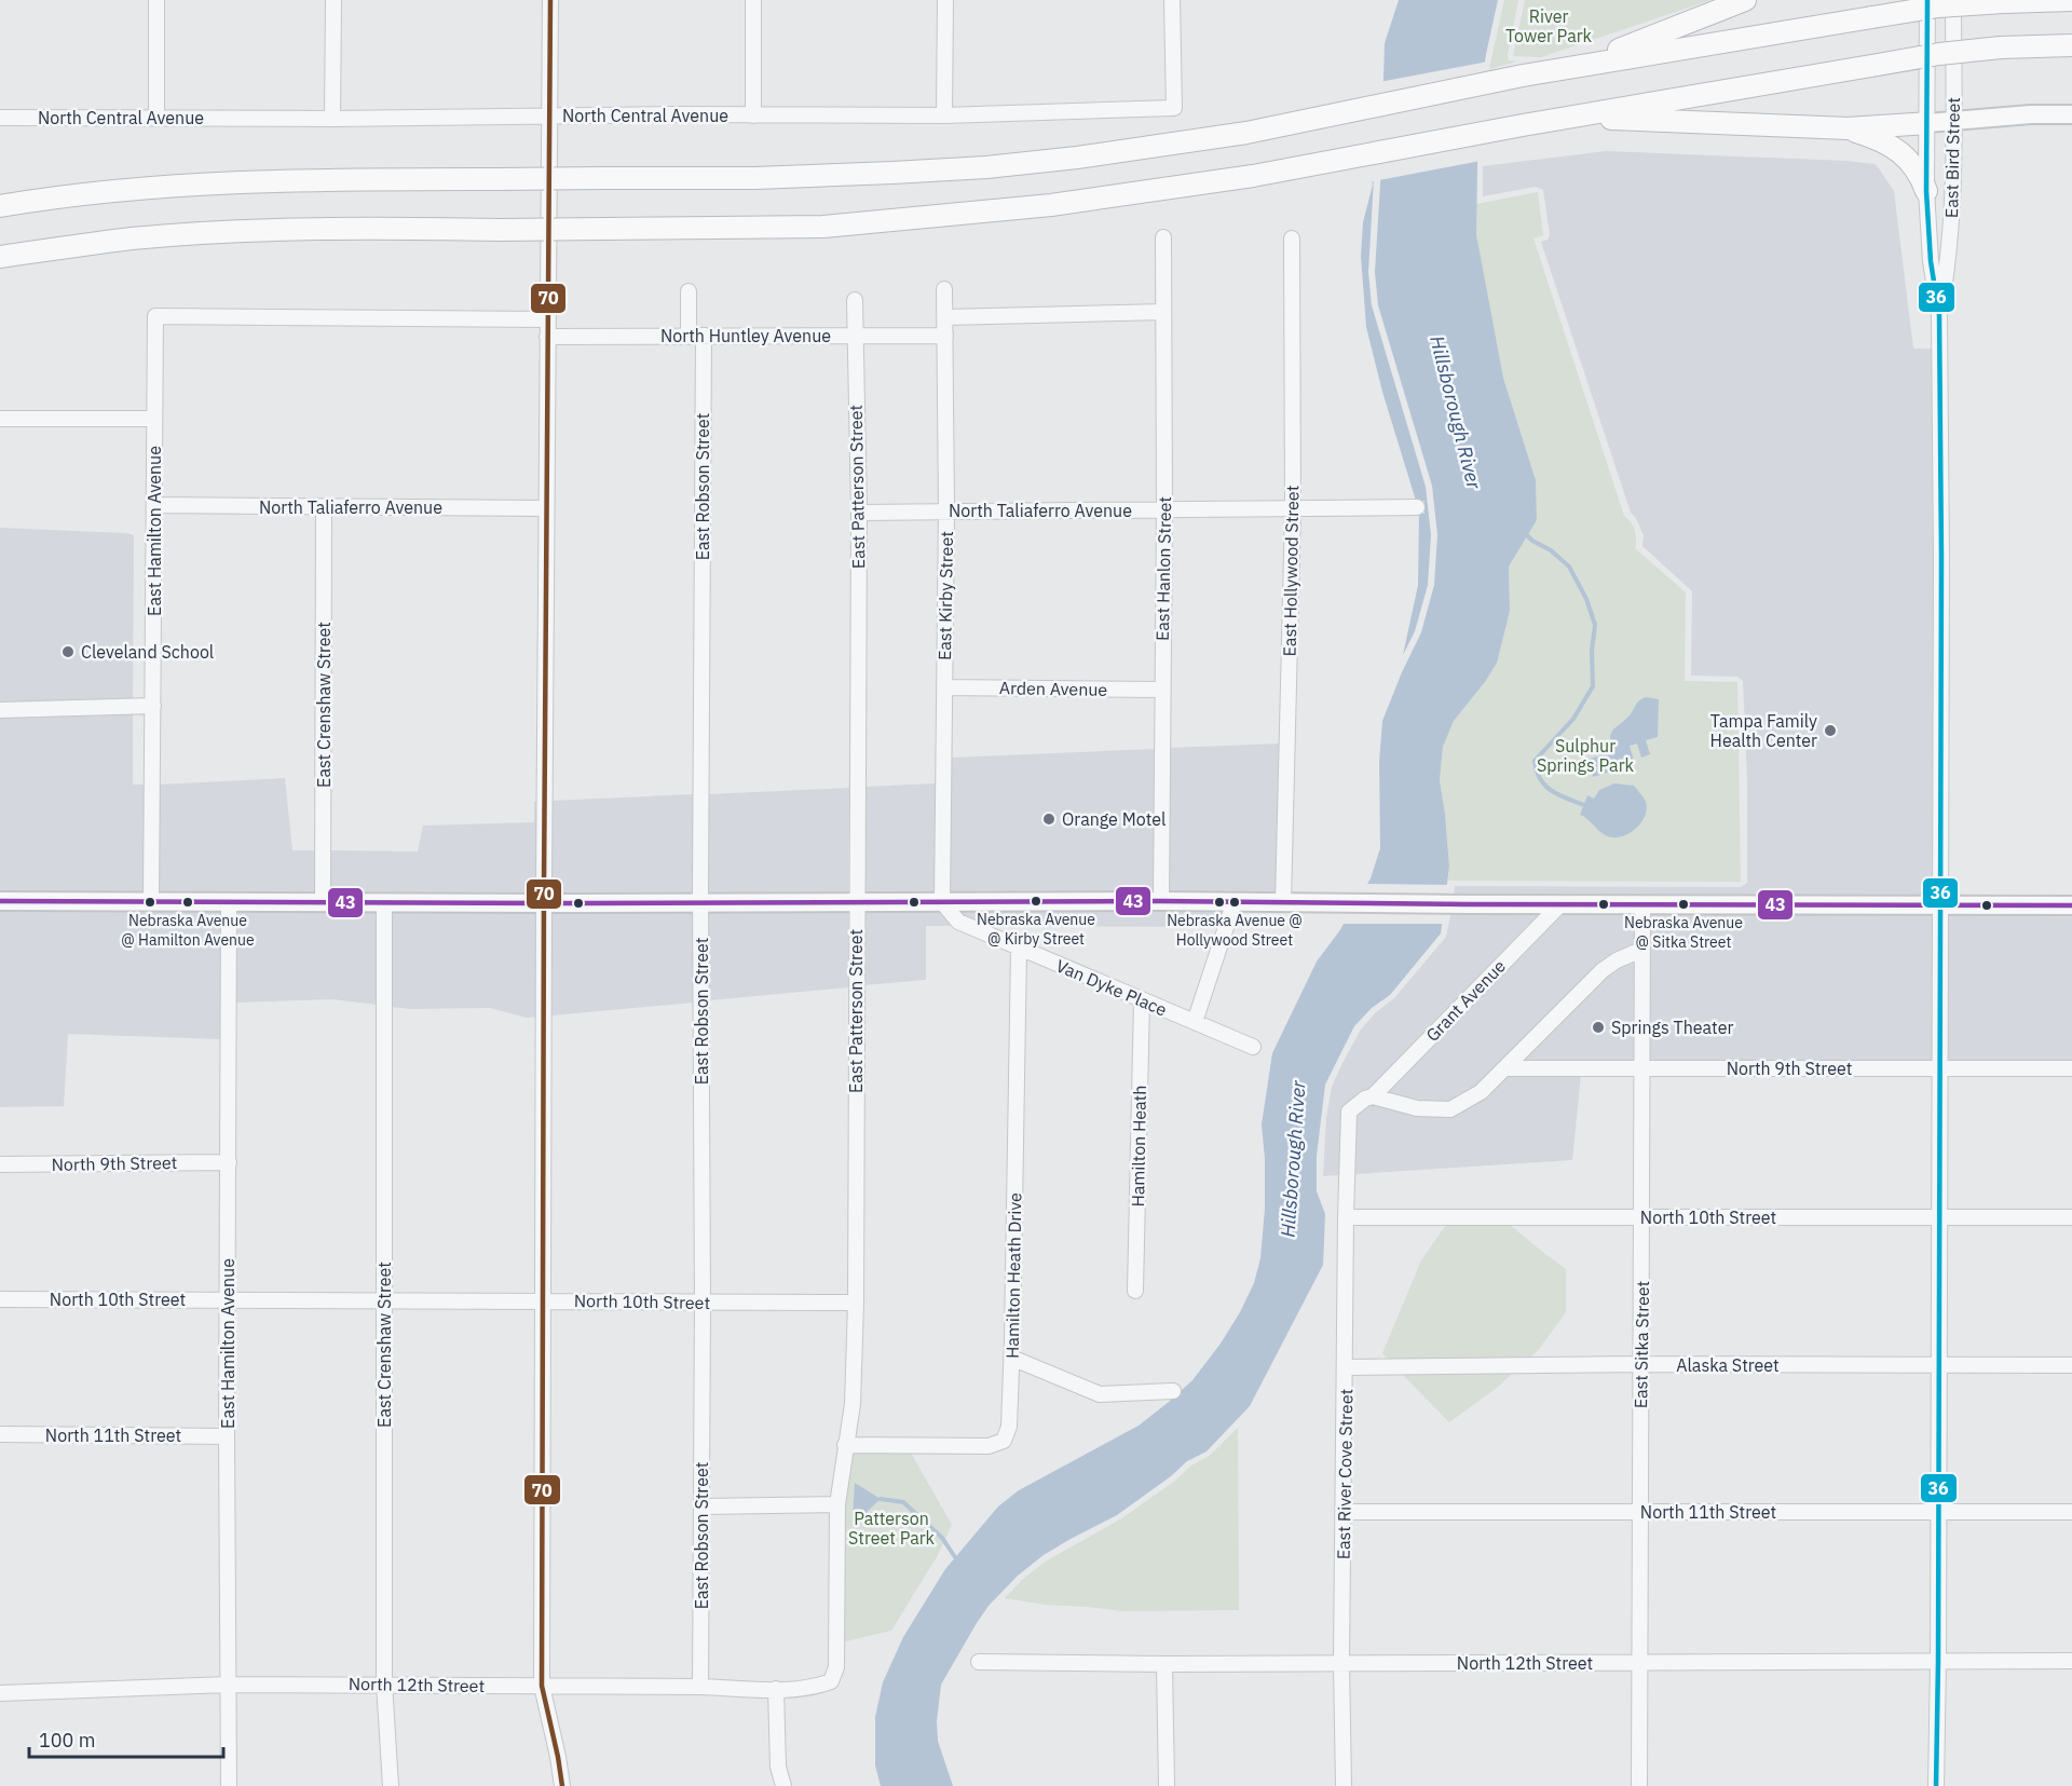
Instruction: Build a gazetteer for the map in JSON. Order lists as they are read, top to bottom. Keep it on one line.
{"streets":{"street":["North Central Avenue","East Bird Street","North Huntley Avenue","East Robson Street","East Patterson Street","North Taliaferro Avenue","East Hamilton Avenue","East Hanlon Street","East Hollywood Street","East Kirby Street","Arden Avenue","East Crenshaw Street","Van Dyke Place","Grant Avenue","North 9th Street","Hamilton Heath","North 10th Street","Hamilton Heath Drive","East Sitka Street","Alaska Street","North 11th Street","East River Cove Street","North 12th Street"]},"crossings":[["East Bird Street","North 9th Street"],["East Bird Street","North 10th Street"],["East Bird Street","Alaska Street"],["East Bird Street","North 11th Street"],["East Bird Street","North 12th Street"],["North Huntley Avenue","East Robson Street"],["North Huntley Avenue","East Patterson Street"],["North Huntley Avenue","East Kirby Street"],["East Robson Street","North 10th Street"],["East Robson Street","North 12th Street"],["East Patterson Street","North Taliaferro Avenue"],["East Patterson Street","North 10th Street"],["East Patterson Street","Hamilton Heath Drive"],["East Patterson Street","North 12th Street"],["North Taliaferro Avenue","East Hamilton Avenue"],["North Taliaferro Avenue","East Hanlon Street"],["North Taliaferro Avenue","East Hollywood Street"],["North Taliaferro Avenue","East Kirby Street"],["North Taliaferro Avenue","East Crenshaw Street"],["East Hamilton Avenue","North 9th Street"],["East Hamilton Avenue","North 10th Street"],["East Hamilton Avenue","North 11th Street"],["East Hamilton Avenue","North 12th Street"],["East Hanlon Street","Arden Avenue"],["East Kirby Street","Arden Avenue"],["East Kirby Street","Van Dyke Place"],["East Crenshaw Street","North 10th Street"],["East Crenshaw Street","North 12th Street"],["Van Dyke Place","Hamilton Heath"],["Van Dyke Place","Hamilton Heath Drive"],["Grant Avenue","East River Cove Street"],["North 9th Street","East Sitka Street"],["North 10th Street","East Sitka Street"],["North 10th Street","East River Cove Street"],["East Sitka Street","Alaska Street"],["East Sitka Street","North 11th Street"],["East Sitka Street","North 12th Street"],["Alaska Street","East River Cove Street"],["North 11th Street","East River Cove Street"],["East River Cove Street","North 12th Street"]],"water":["Hillsborough River"],"parks":["River Tower Park","Sulphur Springs Park","Patterson Street Park"],"places":["Cleveland School","Tampa Family Health Center","Orange Motel","Nebraska Avenue @ Kirby Street","Nebraska Avenue @ Hamilton Avenue","Nebraska Avenue @ Hollywood Street","Nebraska Avenue @ Sitka Street","Springs Theater"],"lines":["transit line 70","transit line 36","transit line 43"],"scale_bar":"100 m"}
